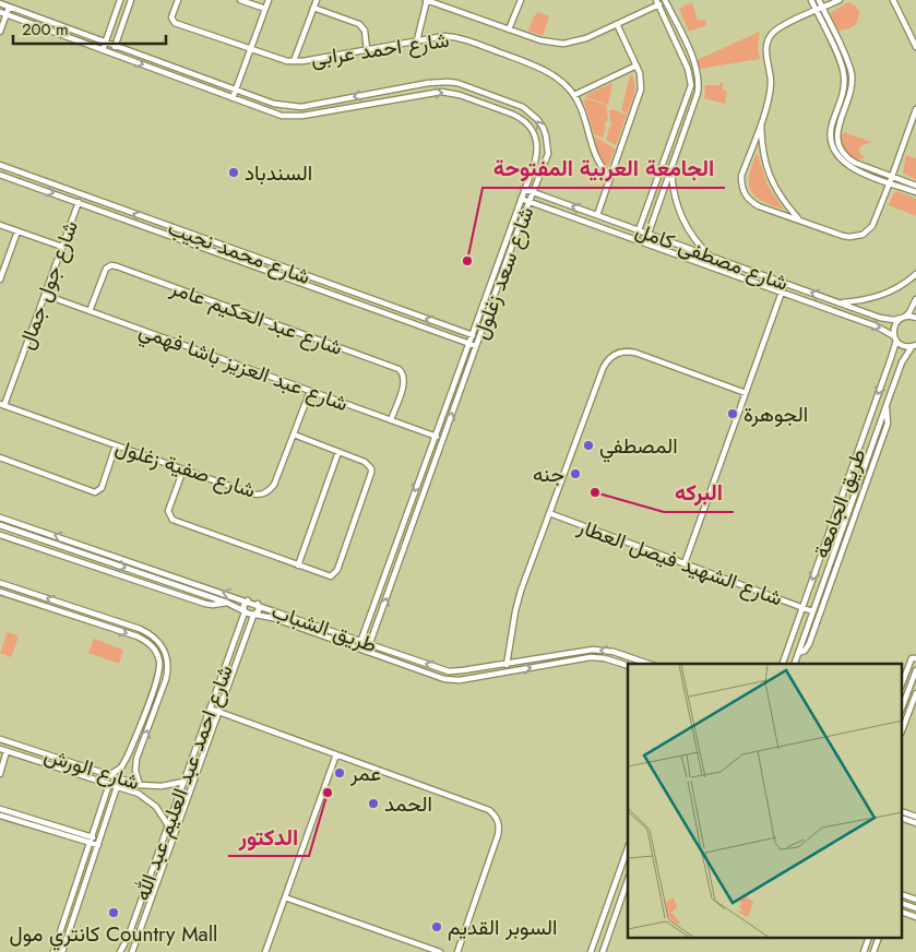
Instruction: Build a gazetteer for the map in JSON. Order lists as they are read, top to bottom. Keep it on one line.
{"streets":{"street":["شارع احمد عرابى","شارع محمد نجيب","شارع مصطفى كامل","شارع سعد زغلول","شارع جول جمال","شارع عبد الحكيم عامر","شارع عبد العزيز باشا فهمي","شارع صفية زغلول","طريق الجامعة","شارع الشهيد فيصل العطار","طريق الشباب","شارع الورش","شارع احمد عبد العليم عبد الله"]},"crossings":[["شارع محمد نجيب","شارع سعد زغلول"],["شارع محمد نجيب","شارع جول جمال"],["شارع مصطفى كامل","شارع سعد زغلول"],["شارع مصطفى كامل","طريق الجامعة"],["شارع سعد زغلول","شارع عبد العزيز باشا فهمي"],["شارع سعد زغلول","طريق الشباب"],["شارع جول جمال","شارع عبد العزيز باشا فهمي"],["شارع جول جمال","شارع صفية زغلول"],["شارع عبد الحكيم عامر","شارع عبد العزيز باشا فهمي"],["شارع عبد العزيز باشا فهمي","شارع صفية زغلول"],["طريق الجامعة","شارع الشهيد فيصل العطار"],["طريق الشباب","شارع احمد عبد العليم عبد الله"],["شارع الورش","شارع احمد عبد العليم عبد الله"]],"places":["السندباد","الجامعة العربية المفتوحة","الجوهرة","المصطفي","جنه","البركه","عمر","الدكتور","الحمد","كانتري مول Country Mall","السوبر القديم"],"scale_bar":"200 m"}
